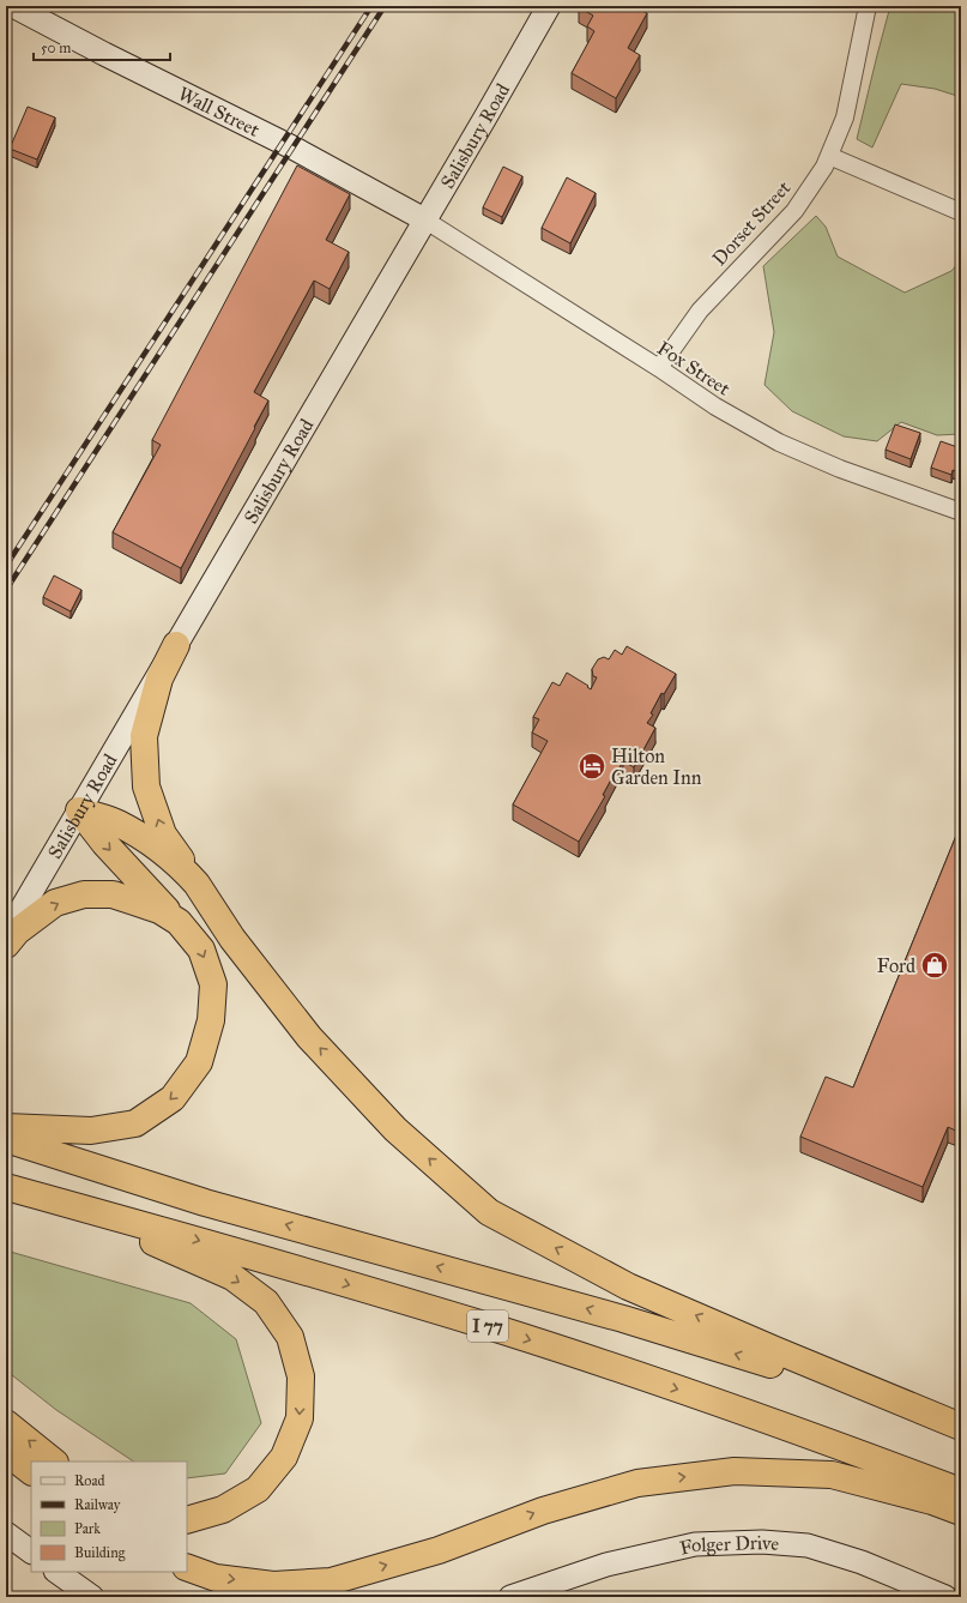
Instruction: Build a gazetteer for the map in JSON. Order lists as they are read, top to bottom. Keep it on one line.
{"streets":{"highway":["I 77"],"street":["Wall Street","Salisbury Road","Dorset Street","Fox Street","Folger Drive"]},"crossings":[["Wall Street","Salisbury Road"],["Wall Street","Fox Street"],["Salisbury Road","Fox Street"],["Dorset Street","Fox Street"]],"places":{"hotel":["Hilton Garden Inn"],"shop":["Ford"]},"legend":["Road","Railway","Park","Building"],"scale_bar":"50 m"}
